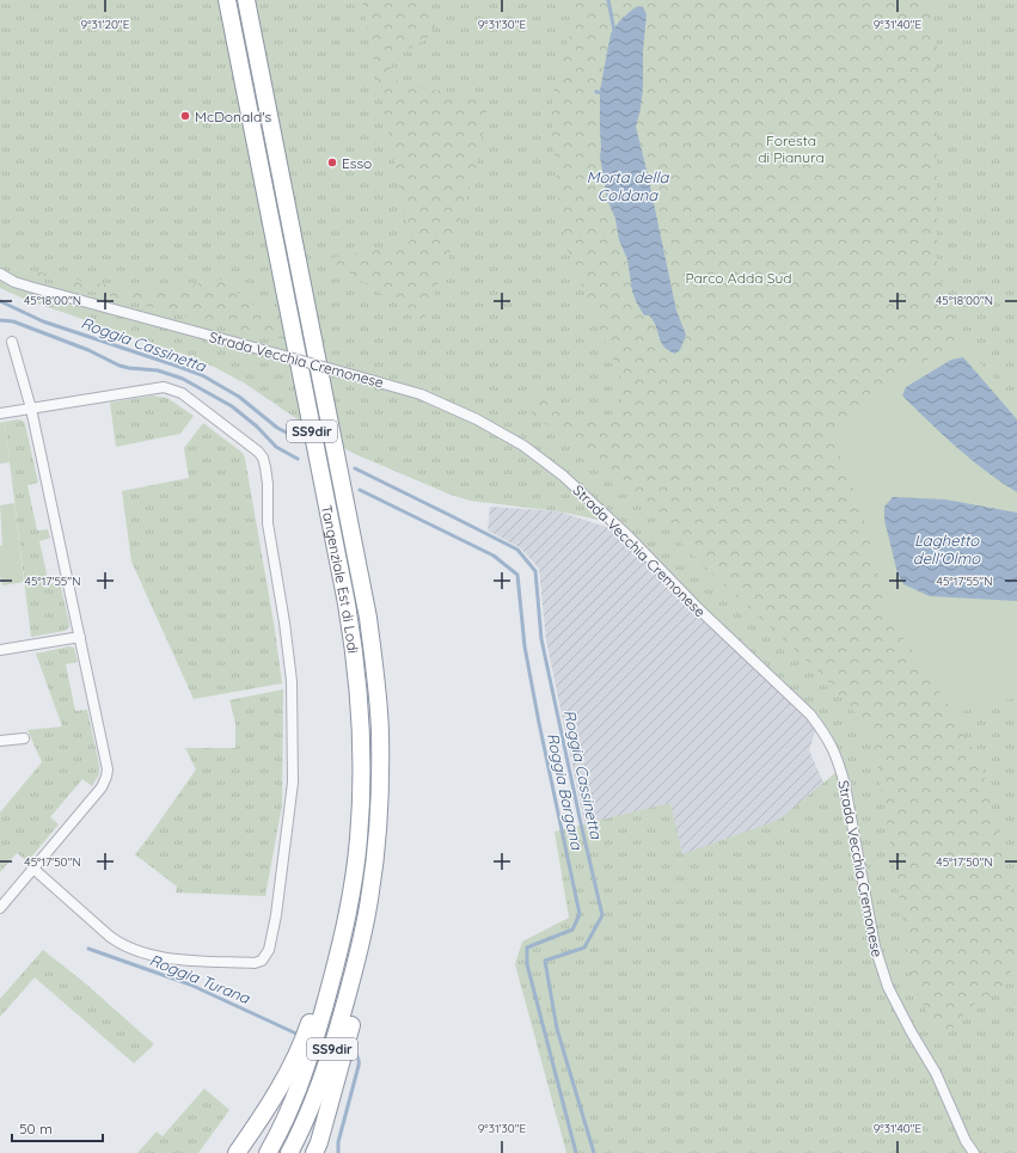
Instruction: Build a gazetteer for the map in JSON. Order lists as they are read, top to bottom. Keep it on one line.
{"streets":{"highway":["SS9dir","Tangenziale Est di Lodi"],"street":["Strada Vecchia Cremonese"]},"water":["Morta della Coldana","Roggia Cassinetta","Laghetto dell'Olmo","Roggia Bargana","Roggia Turana"],"parks":["Foresta di Pianura","Parco Adda Sud"],"places":["McDonald's","Esso"],"scale_bar":"50 m","coordinates":["9°31'20\"E","9°31'30\"E","9°31'40\"E","45°18'00\"N","45°17'55\"N","45°17'50\"N"]}
